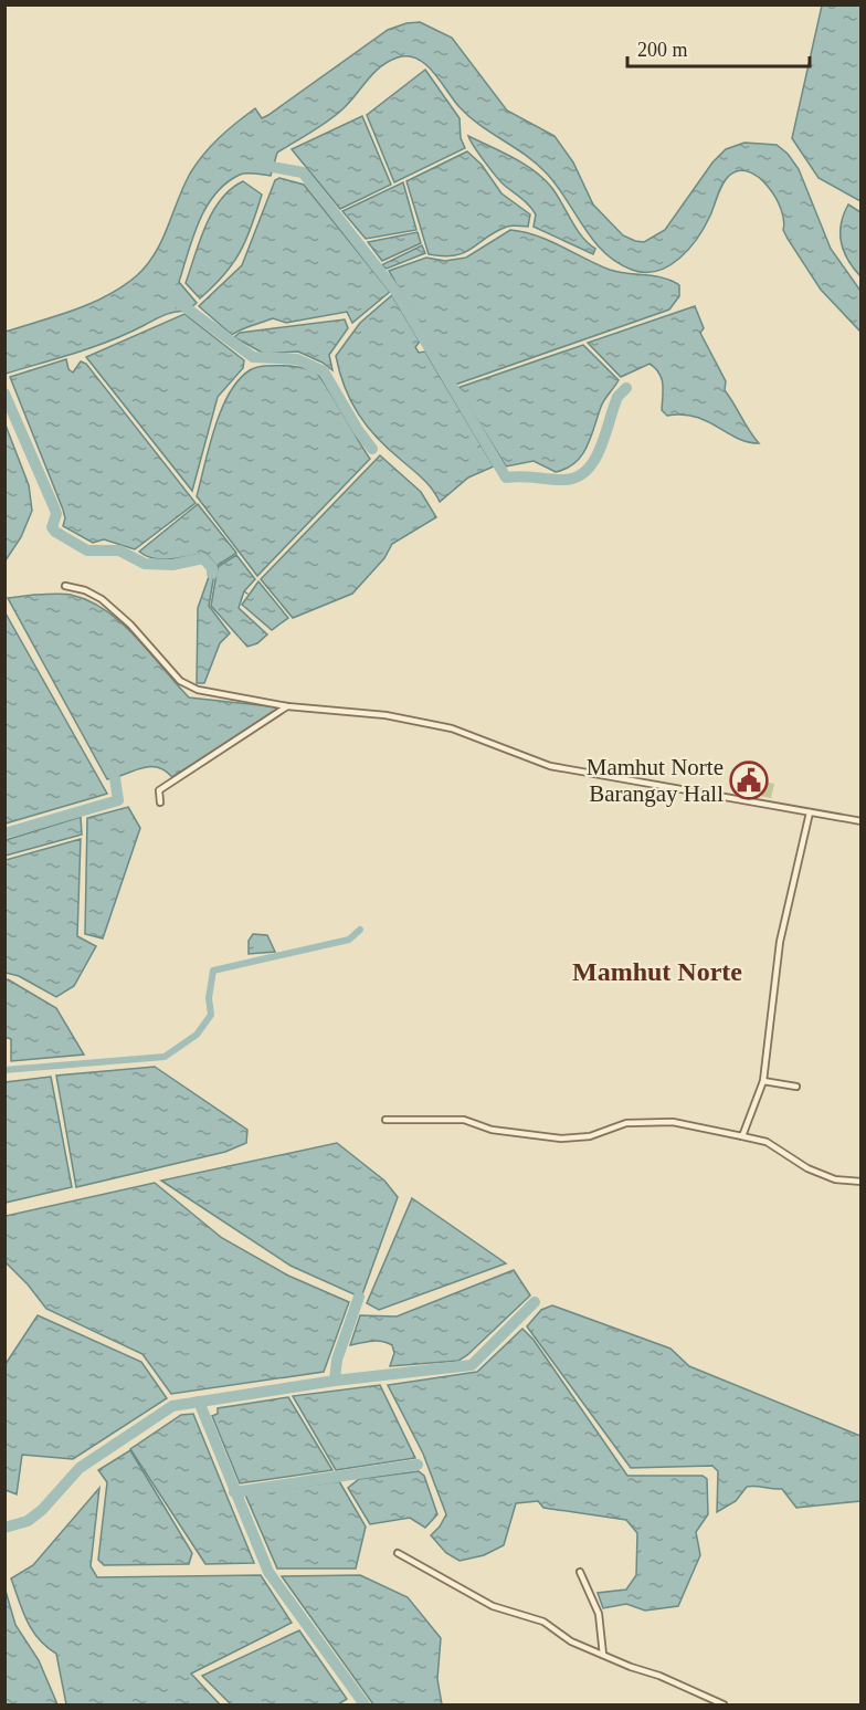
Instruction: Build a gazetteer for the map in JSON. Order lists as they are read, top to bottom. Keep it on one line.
{"districts":["Mamhut Norte"],"places":{"public building":["Mamhut Norte Barangay Hall"]},"scale_bar":"200 m"}
